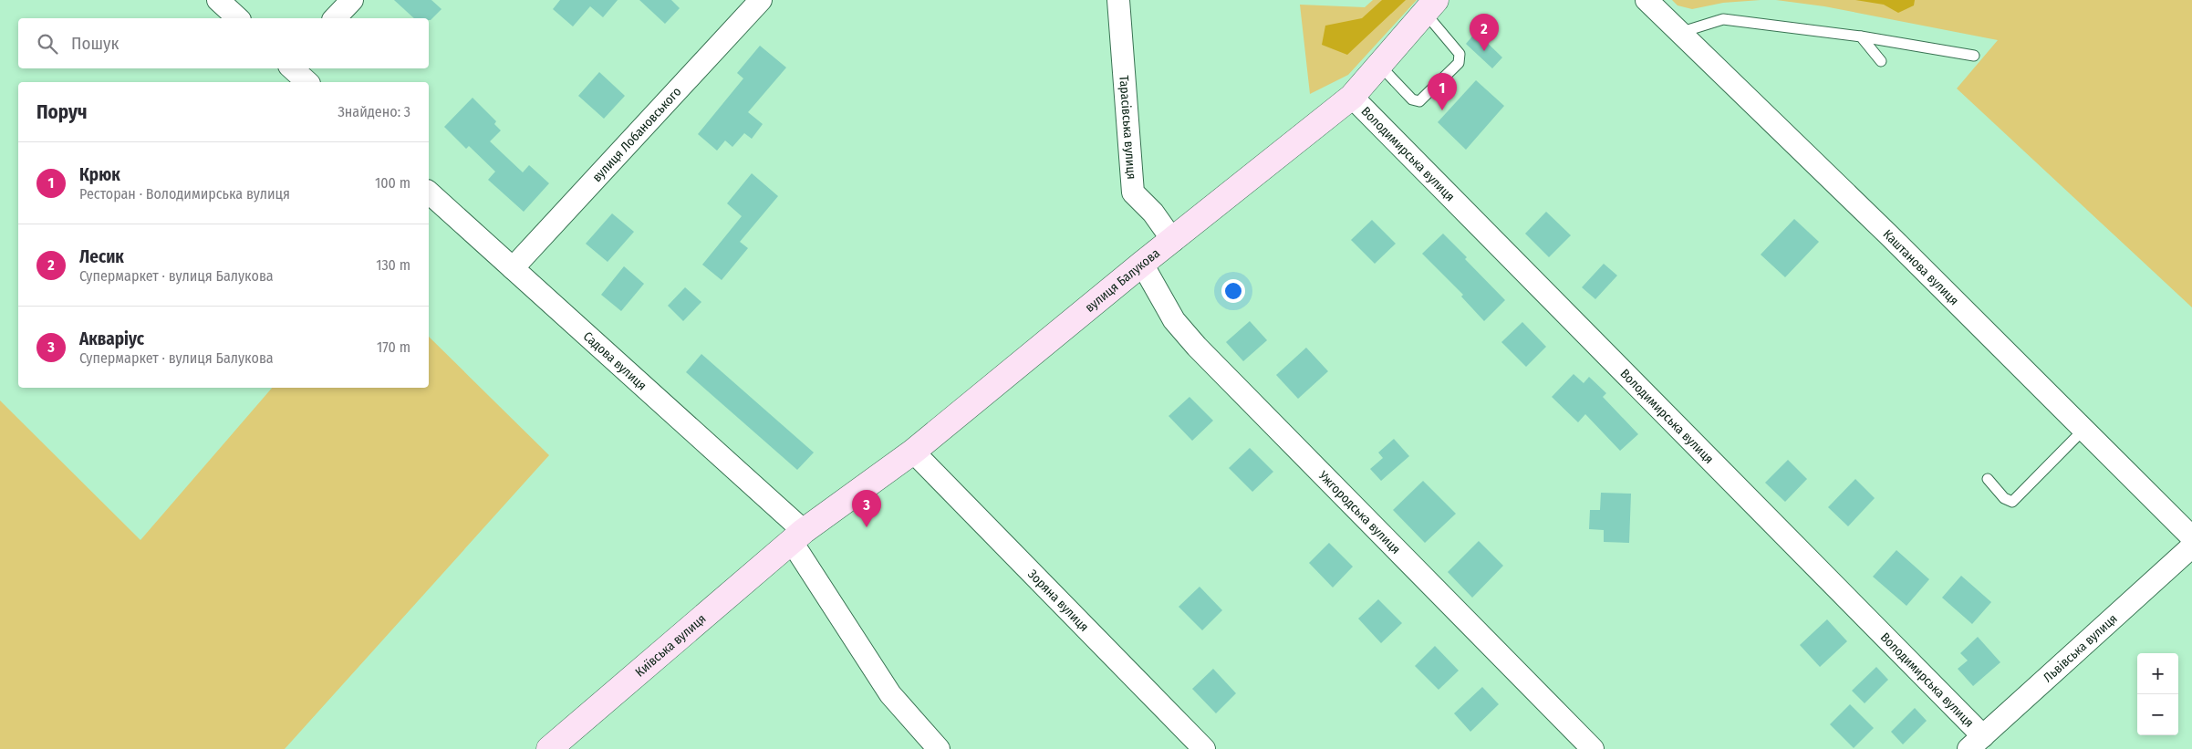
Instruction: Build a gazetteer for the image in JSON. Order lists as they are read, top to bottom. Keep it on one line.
{"streets":{"main road":["вулиця Балукова","Київська вулиця"],"street":["Тарасівська вулиця","вулиця Лобановського","Володимирська вулиця","Каштанова вулиця","Садова вулиця","Ужгородська вулиця","Зоряна вулиця","Львівська вулиця"]},"crossings":[["Тарасівська вулиця","вулиця Балукова"],["вулиця Лобановського","Садова вулиця"],["Володимирська вулиця","вулиця Балукова"],["Володимирська вулиця","Львівська вулиця"],["вулиця Балукова","Садова вулиця"],["вулиця Балукова","Ужгородська вулиця"],["вулиця Балукова","Зоряна вулиця"],["вулиця Балукова","Київська вулиця"],["Садова вулиця","Київська вулиця"]],"page":{"pins":["2","1","3"],"search":"Пошук","heading":["Поруч","Знайдено: 3"],"list":[{"mark":"1","name":"Крюк","note":"Ресторан · Володимирська вулиця","value":"100 m"},{"mark":"2","name":"Лесик","note":"Супермаркет · вулиця Балукова","value":"130 m"},{"mark":"3","name":"Акваріус","note":"Супермаркет · вулиця Балукова","value":"170 m"}],"map_buttons":["+","−"]}}
